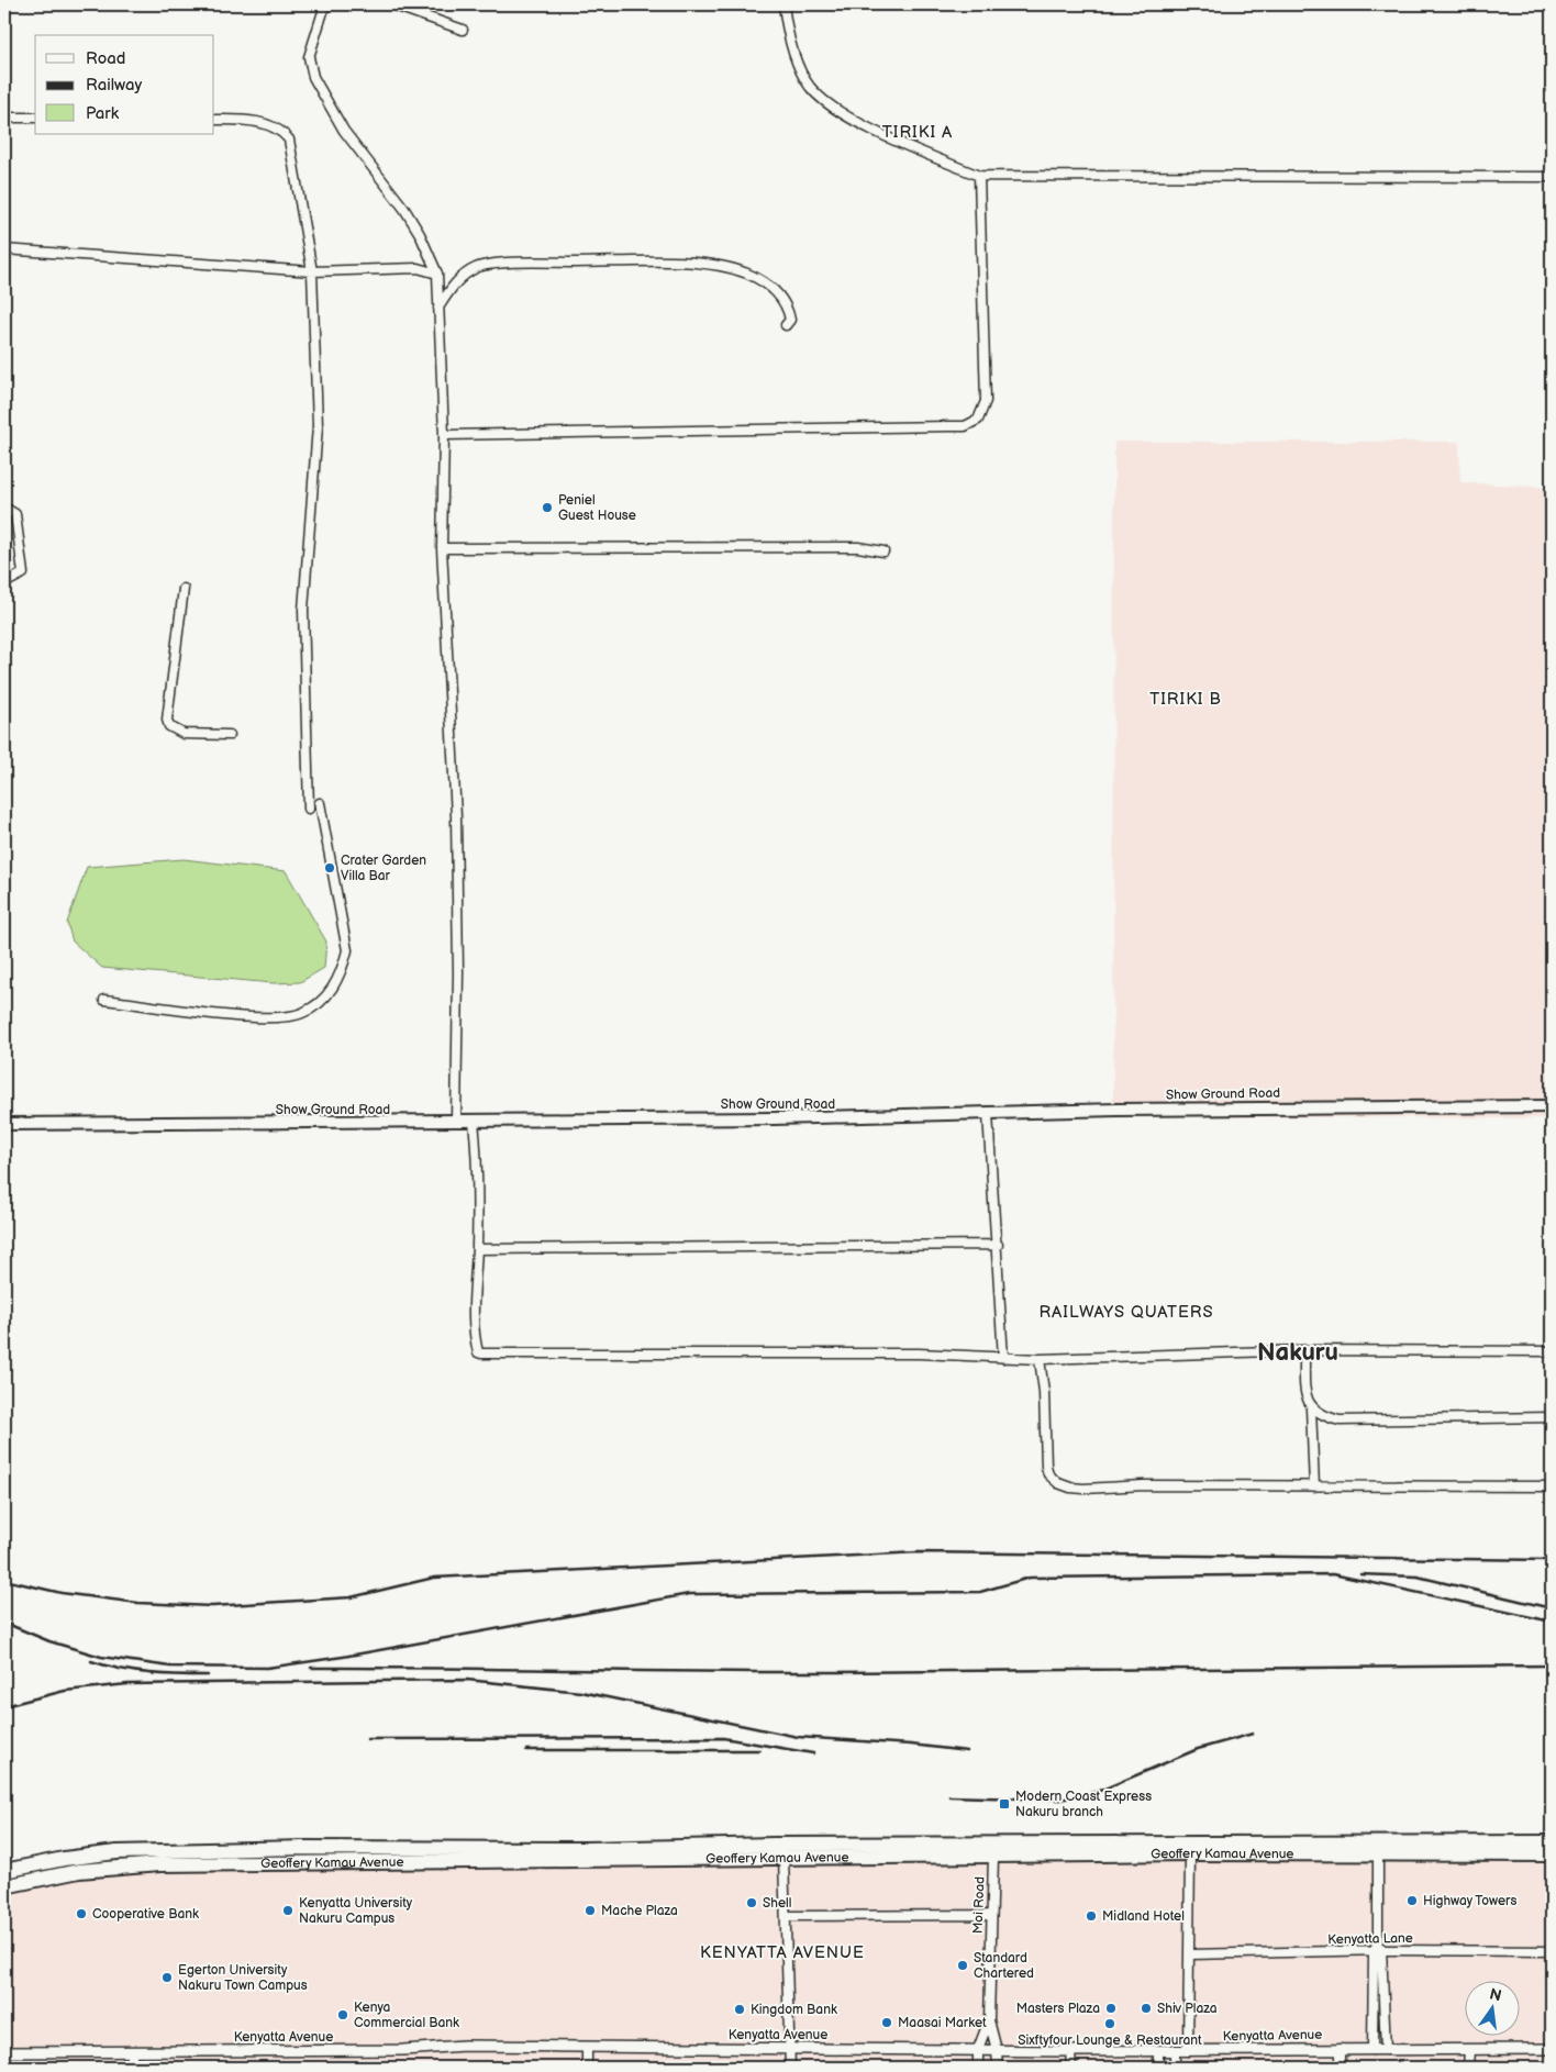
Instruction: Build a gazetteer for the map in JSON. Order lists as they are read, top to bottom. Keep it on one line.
{"streets":{"highway":["Geoffery Kamau Avenue"],"main road":["Show Ground Road"],"street":["Moi Road","Kenyatta Lane","Kenyatta Avenue"]},"crossings":[["Geoffery Kamau Avenue","Moi Road"],["Moi Road","Kenyatta Avenue"]],"districts":["TIRIKI A","TIRIKI B","RAILWAYS QUATERS","Nakuru","KENYATTA AVENUE"],"places":{"other":["Peniel Guest House","Crater Garden Villa Bar","Highway Towers","Shell","Kenyatta University Nakuru Campus","Mache Plaza","Cooperative Bank","Midland Hotel","Standard Chartered","Egerton University Nakuru Town Campus","Masters Plaza","Shiv Plaza","Kingdom Bank","Kenya Commercial Bank","Maasai Market","Sixftyfour Lounge & Restaurant"],"transit":["Modern Coast Express Nakuru branch"]},"legend":["Road","Railway","Park"],"north":"top"}
